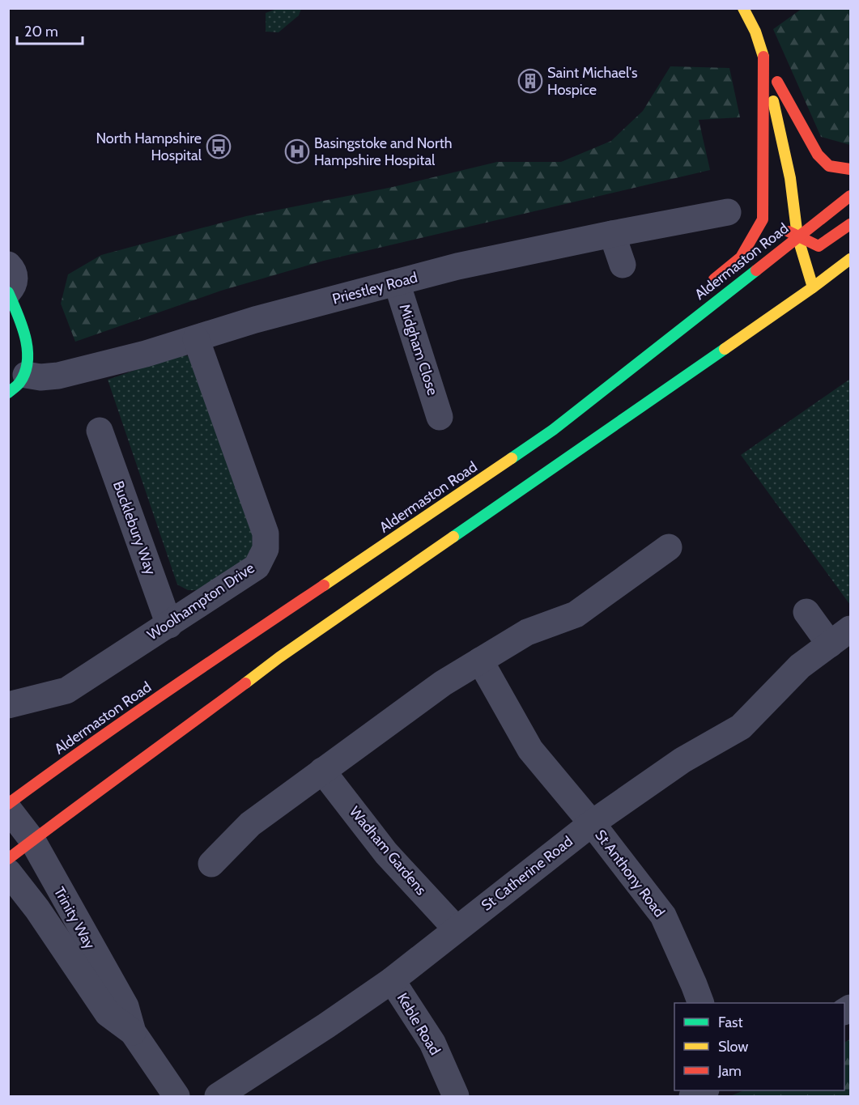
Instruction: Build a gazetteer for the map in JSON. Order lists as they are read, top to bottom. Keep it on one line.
{"streets":{"main road":["Aldermaston Road"],"street":["Priestley Road","Midgham Close","Bucklebury Way","Woolhampton Drive","Wadham Gardens","St Catherine Road","St Anthony Road","Trinity Way","Keble Road"]},"crossings":[["Priestley Road","Midgham Close"],["Priestley Road","Woolhampton Drive"],["Bucklebury Way","Woolhampton Drive"],["Wadham Gardens","St Catherine Road"],["St Catherine Road","St Anthony Road"],["St Catherine Road","Keble Road"]],"places":{"building":["Saint Michael's Hospice"],"bus stop":["North Hampshire Hospital"],"hospital":["Basingstoke and North Hampshire Hospital"]},"legend":["Fast","Slow","Jam"],"scale_bar":"20 m"}
